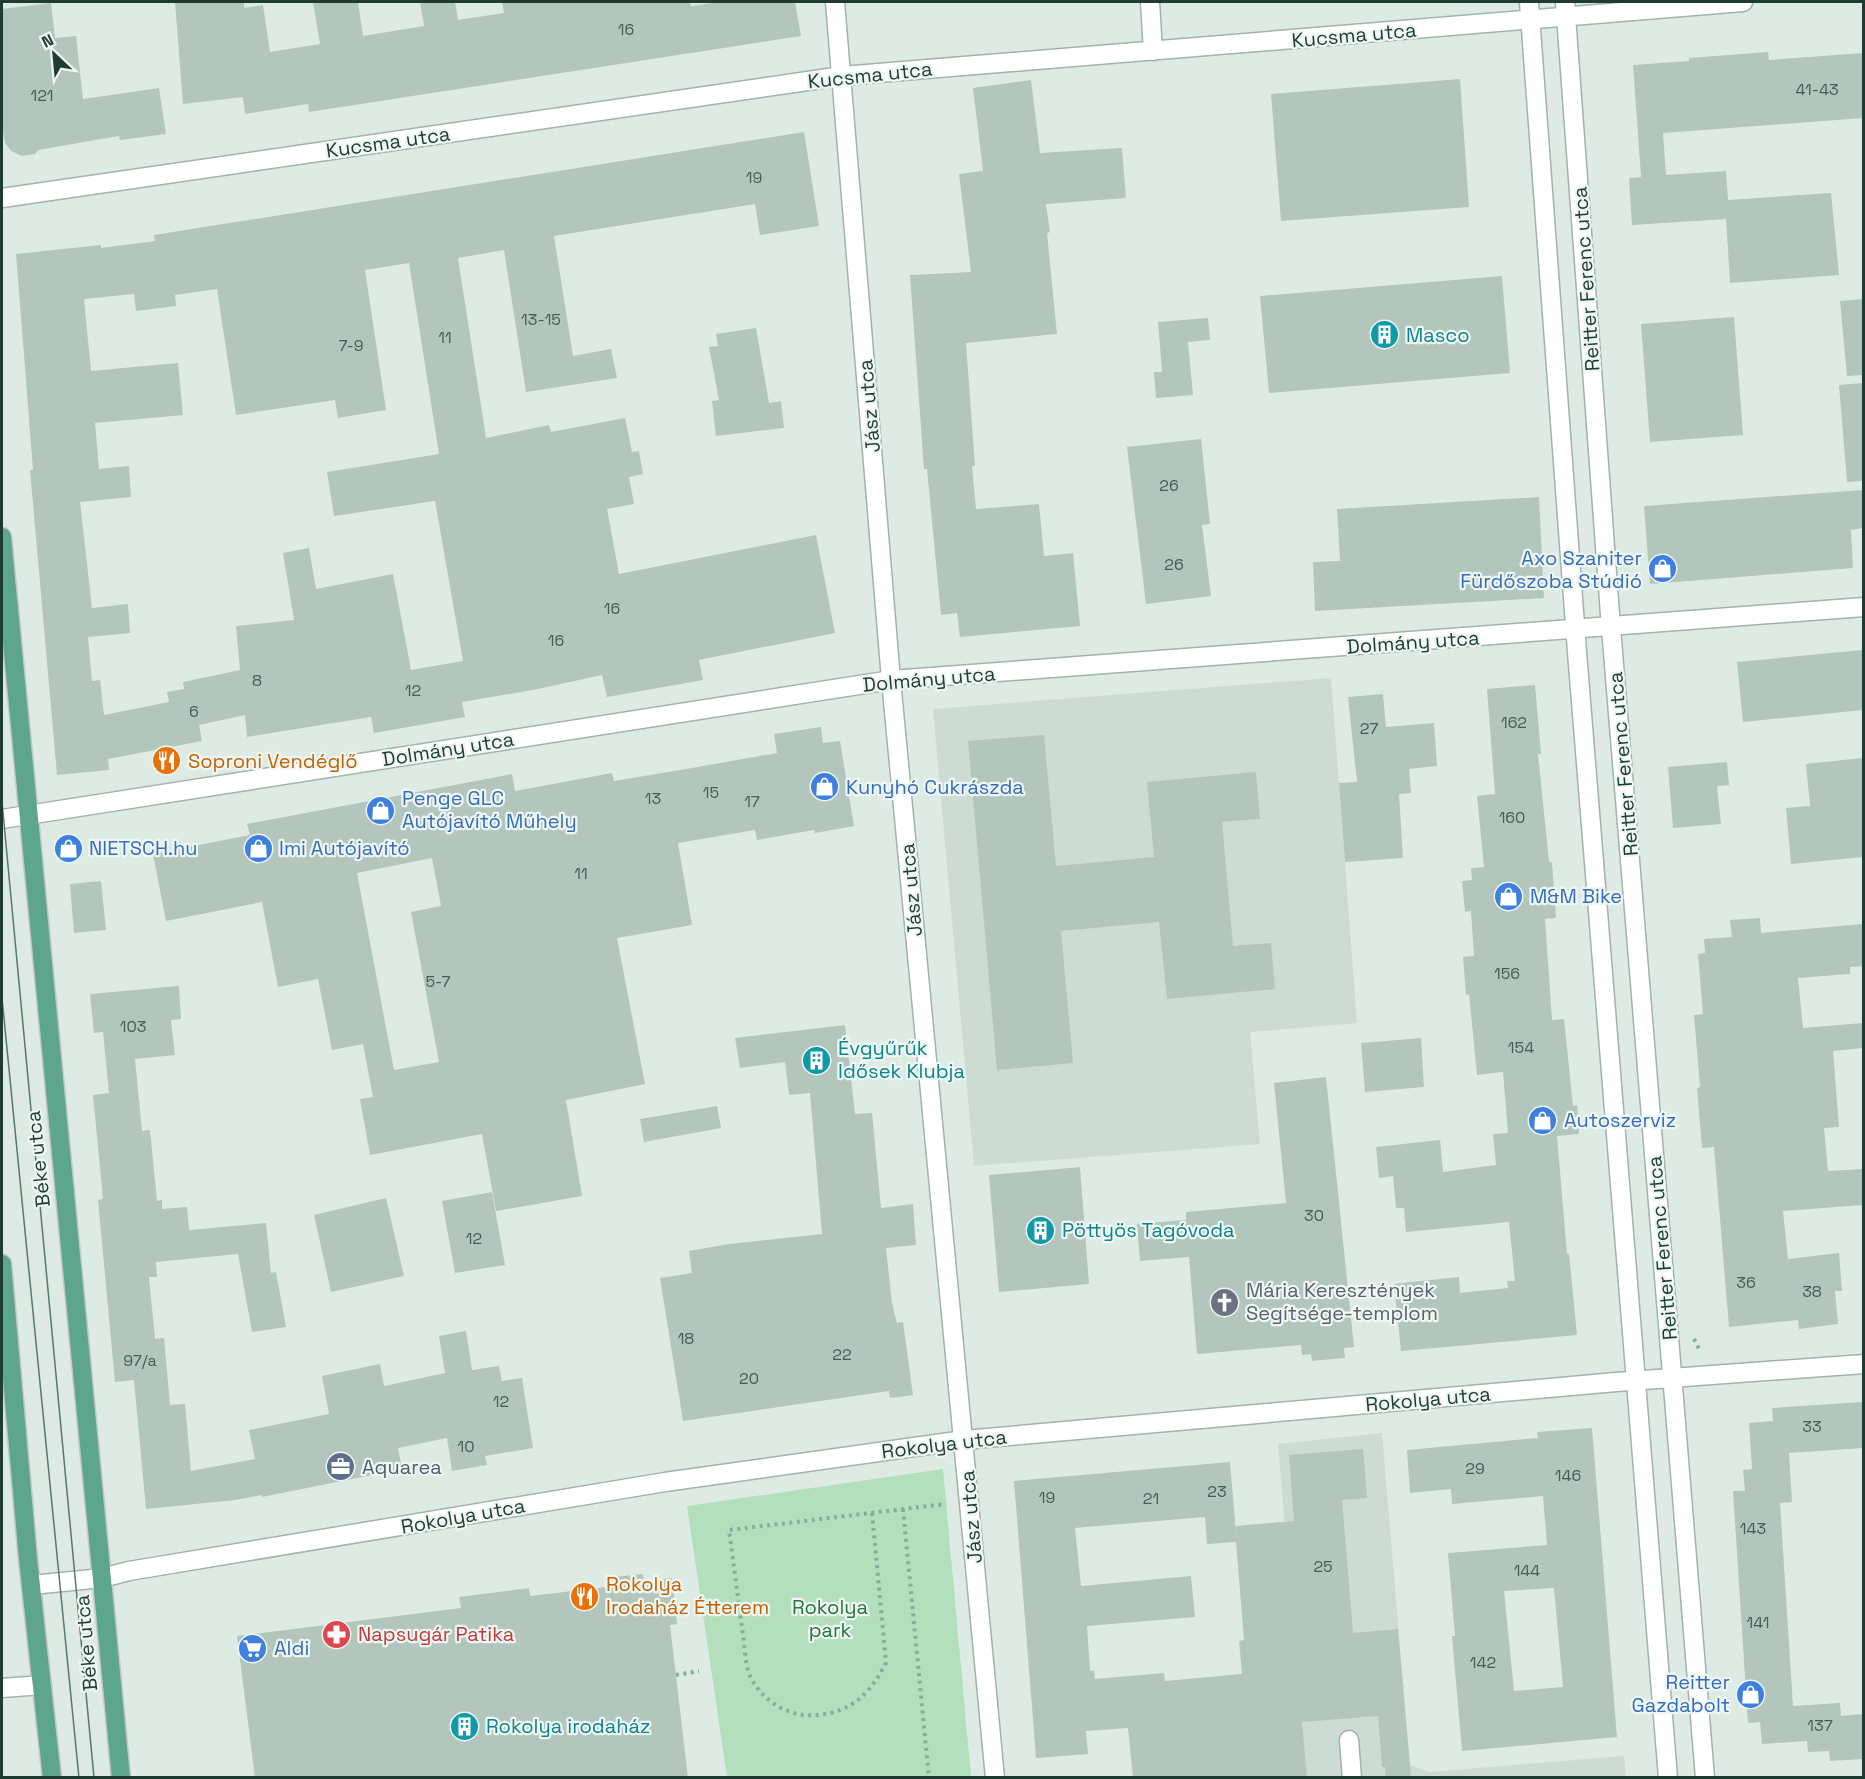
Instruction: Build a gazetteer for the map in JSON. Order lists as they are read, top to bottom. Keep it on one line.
{"streets":{"main road":["Béke utca"],"street":["Kucsma utca","Reitter Ferenc utca","Jász utca","Dolmány utca","Rokolya utca"]},"crossings":[["Kucsma utca","Reitter Ferenc utca"],["Kucsma utca","Jász utca"],["Reitter Ferenc utca","Dolmány utca"],["Reitter Ferenc utca","Rokolya utca"],["Jász utca","Dolmány utca"],["Jász utca","Rokolya utca"],["Dolmány utca","Béke utca"],["Béke utca","Rokolya utca"]],"parks":["Rokolya park"],"places":{"building":["Masco","Évgyűrűk Idősek Klubja","Pöttyös Tagóvoda","Rokolya irodaház"],"shop":["Axo Szaniter Fürdőszoba Stúdió","Kunyhó Cukrászda","Penge GLC Autójavító Műhely","NIETSCH.hu","Imi Autójavító","M&M Bike","Autoszerviz","Reitter Gazdabolt"],"restaurant":["Soproni Vendéglő","Rokolya Irodaház Étterem"],"church":["Mária Keresztények Segítsége-templom"],"office":["Aquarea"],"pharmacy":["Napsugár Patika"],"supermarket":["Aldi"]},"house_numbers":["16","41-43","121","19","13-15","11","7-9","26","26","16","16","8","12","6","162","27","15","13","17","160","11","156","5-7","103","154","30","12","36","38","18","22","97/a","20","12","33","10","29","146","23","19","21","143","25","144","141","142","137"],"north":"top left"}
